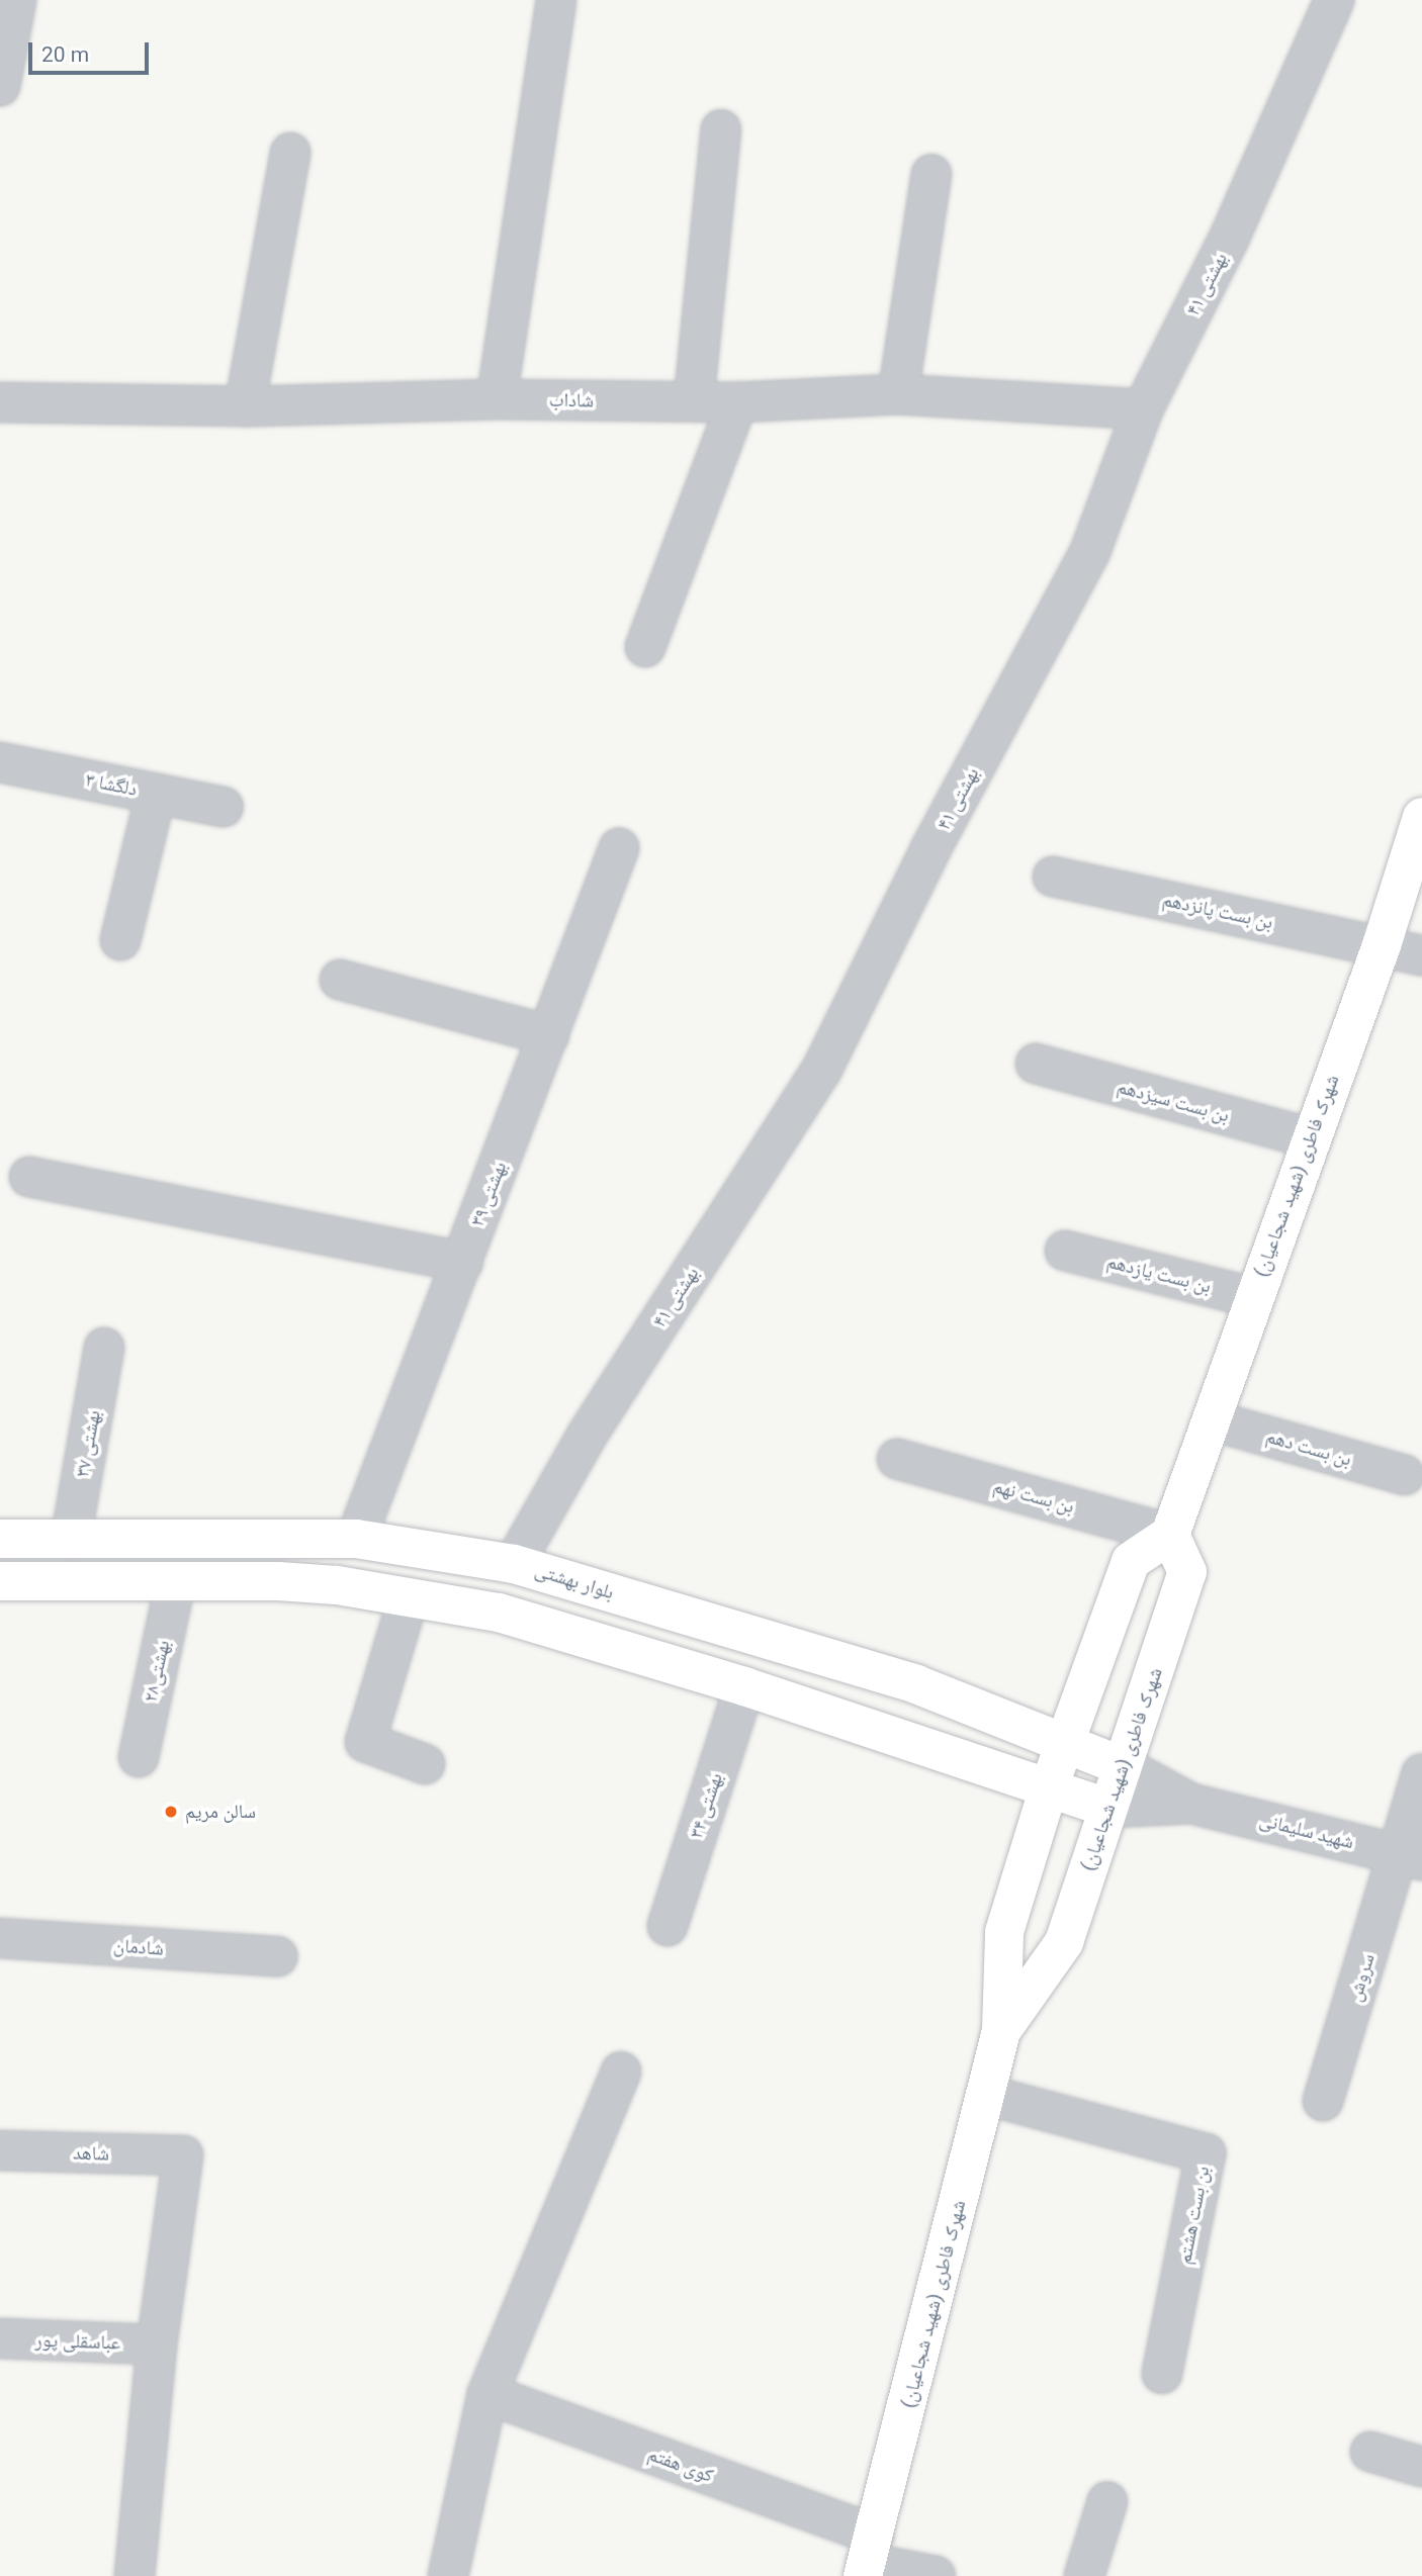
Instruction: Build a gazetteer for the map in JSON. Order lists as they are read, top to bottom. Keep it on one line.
{"streets":{"main road":["شهرک فاطری (شهید شجاعیان)","بلوار بهشتی"],"street":["بهشتی ۴۱","شاداب","دلگشا ۳","بن بست پانزدهم","بن بست سیزدهم","بهشتی ۳۹","بن بست یازدهم","بهشتی ٣٧","بن بست دهم","بن بست نهم","بهشتی۲۸","بهشتی ۳۴","شهید سلیمانی","شادمان","سروش","شاهد","بن بست هشتم","عباسقلی پور","کوی هفتم"]},"crossings":[["بهشتی ۴۱","شاداب"],["بهشتی ۴۱","بلوار بهشتی"],["بن بست پانزدهم","شهرک فاطری (شهید شجاعیان)"],["بن بست سیزدهم","شهرک فاطری (شهید شجاعیان)"],["شهرک فاطری (شهید شجاعیان)","بن بست یازدهم"],["شهرک فاطری (شهید شجاعیان)","بن بست دهم"],["شهرک فاطری (شهید شجاعیان)","بن بست نهم"],["شهرک فاطری (شهید شجاعیان)","بلوار بهشتی"],["شهرک فاطری (شهید شجاعیان)","شهید سلیمانی"],["شهرک فاطری (شهید شجاعیان)","بن بست هشتم"],["شهرک فاطری (شهید شجاعیان)","کوی هفتم"],["بهشتی ۳۹","بلوار بهشتی"],["بهشتی ٣٧","بلوار بهشتی"],["بلوار بهشتی","شهید سلیمانی"],["شهید سلیمانی","سروش"],["شاهد","عباسقلی پور"]],"places":["سالن مریم"],"scale_bar":"20 m"}
